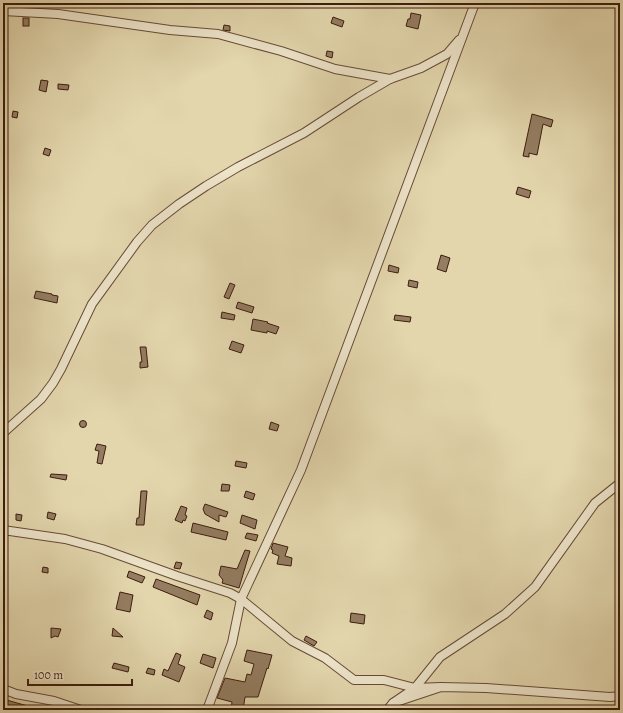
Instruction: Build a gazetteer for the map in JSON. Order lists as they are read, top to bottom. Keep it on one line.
{"scale_bar":"100 m"}
